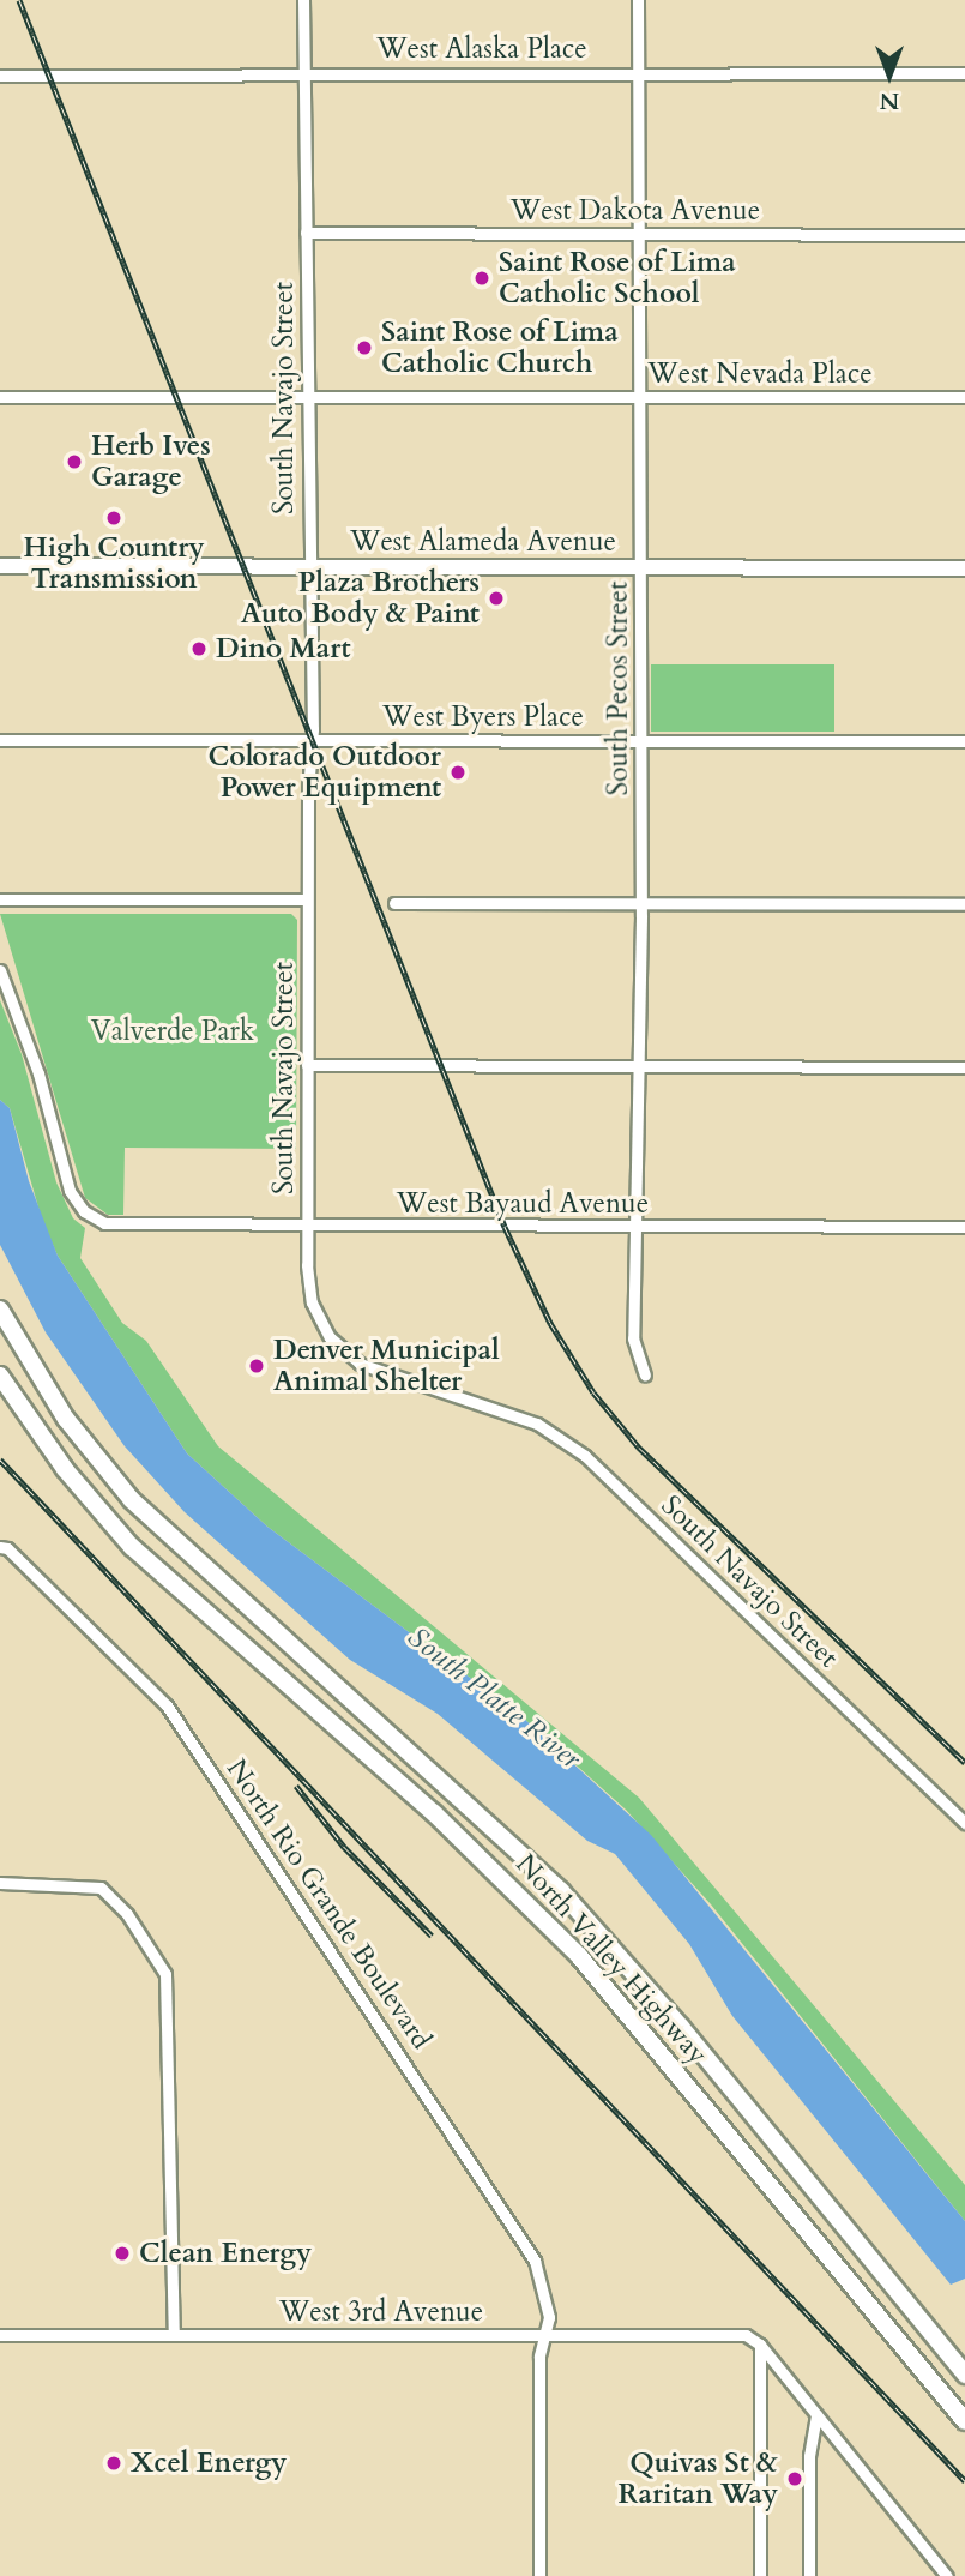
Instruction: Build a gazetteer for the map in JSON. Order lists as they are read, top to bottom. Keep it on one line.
{"streets":{"highway":["North Valley Highway"],"main road":["West Alameda Avenue"],"street":["West Alaska Place","West Dakota Avenue","West Nevada Place","South Navajo Street","South Pecos Street","West Byers Place","West Bayaud Avenue","North Rio Grande Boulevard","West 3rd Avenue"]},"crossings":[["West Alaska Place","South Navajo Street"],["West Alaska Place","South Pecos Street"],["West Dakota Avenue","South Navajo Street"],["West Dakota Avenue","South Pecos Street"],["West Nevada Place","South Navajo Street"],["West Nevada Place","South Pecos Street"],["South Navajo Street","West Alameda Avenue"],["South Navajo Street","West Byers Place"],["South Navajo Street","West Bayaud Avenue"],["West Alameda Avenue","South Pecos Street"],["South Pecos Street","West Byers Place"],["South Pecos Street","West Bayaud Avenue"],["North Rio Grande Boulevard","West 3rd Avenue"]],"water":["South Platte River"],"parks":["Valverde Park"],"places":["Saint Rose of Lima Catholic School","Saint Rose of Lima Catholic Church","Herb Ives Garage","High Country Transmission","Plaza Brothers Auto Body & Paint","Dino Mart","Colorado Outdoor Power Equipment","Denver Municipal Animal Shelter","Clean Energy","Xcel Energy","Quivas St & Raritan Way"],"north":"bottom"}
